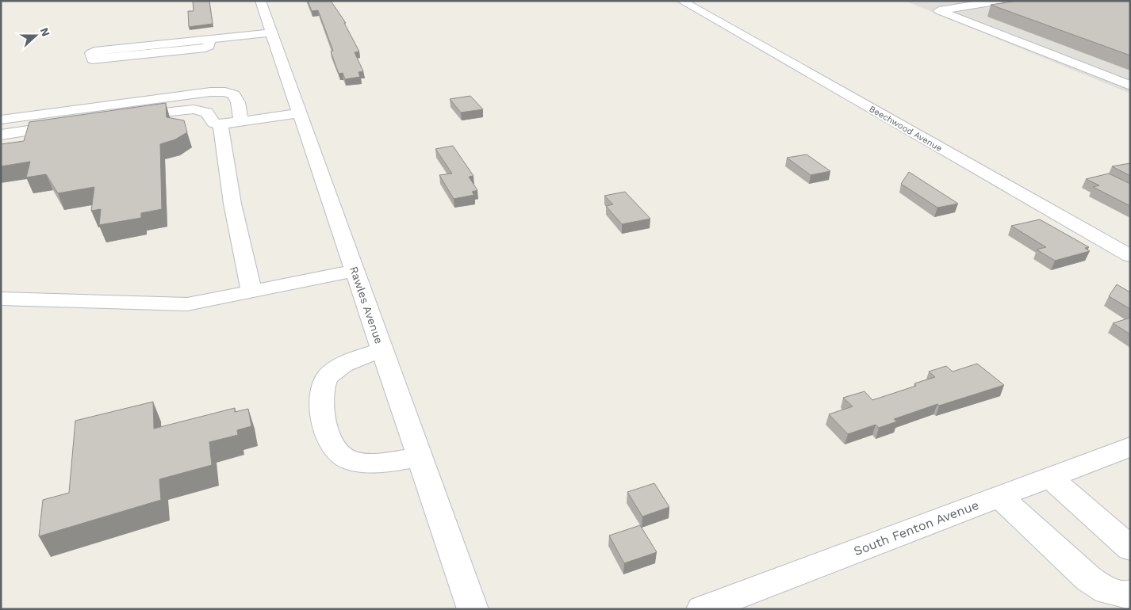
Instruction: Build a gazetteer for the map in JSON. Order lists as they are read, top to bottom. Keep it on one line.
{"streets":{"street":["Beechwood Avenue","Rawles Avenue","South Fenton Avenue"]},"north":"right"}
